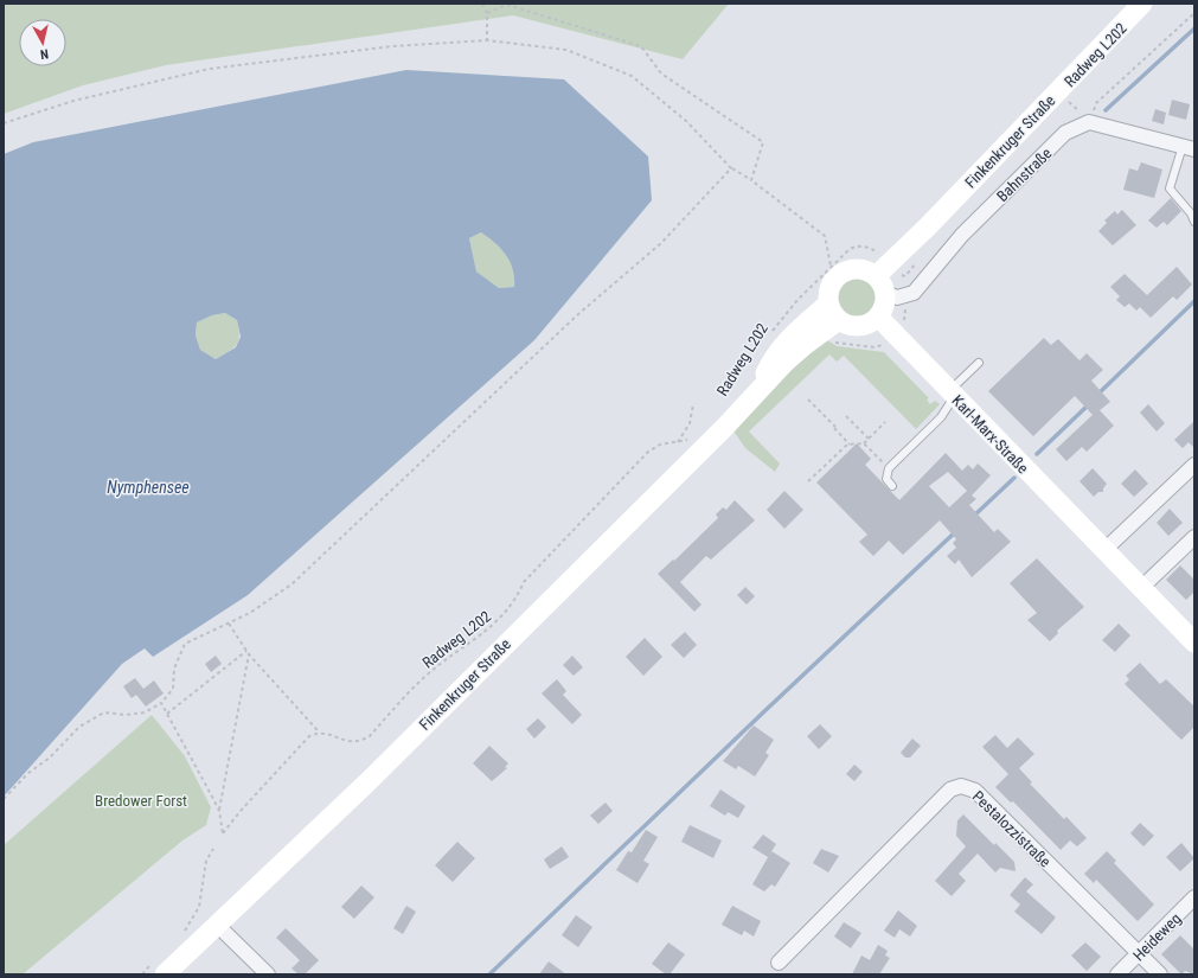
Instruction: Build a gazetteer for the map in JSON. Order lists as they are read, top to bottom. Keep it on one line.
{"streets":{"main road":["Finkenkruger Straße","Karl-Marx-Straße"],"street":["Bahnstraße","Pestalozzistraße","Heideweg"],"path":["Radweg L202"]},"crossings":[["Radweg L202","Finkenkruger Straße"],["Radweg L202","Bahnstraße"],["Radweg L202","Karl-Marx-Straße"],["Finkenkruger Straße","Bahnstraße"],["Finkenkruger Straße","Karl-Marx-Straße"],["Bahnstraße","Karl-Marx-Straße"],["Pestalozzistraße","Heideweg"]],"water":["Nymphensee"],"parks":["Bredower Forst"],"north":"bottom"}
